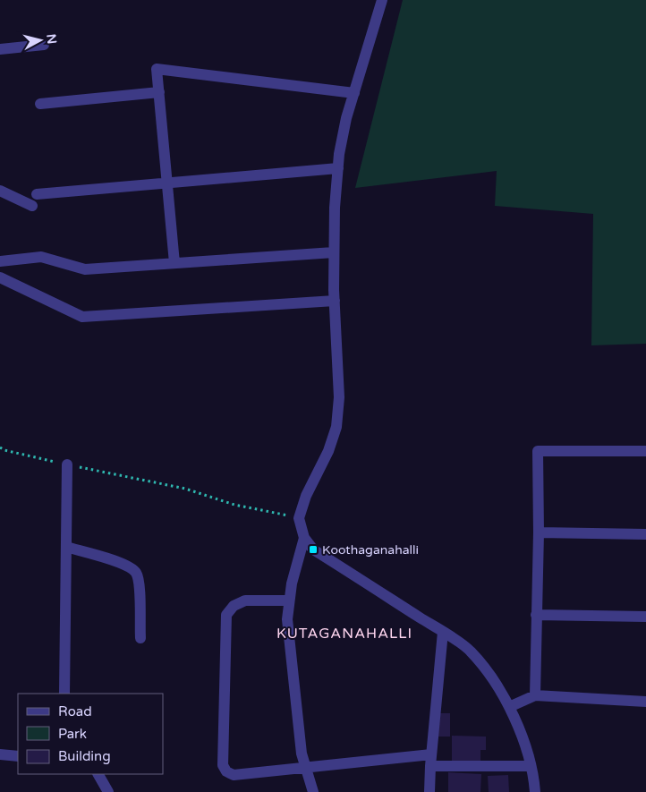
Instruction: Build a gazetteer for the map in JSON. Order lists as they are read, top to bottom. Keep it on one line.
{"districts":["KUTAGANAHALLI"],"places":{"transit":["Koothaganahalli"]},"legend":["Road","Park","Building"],"north":"right"}
